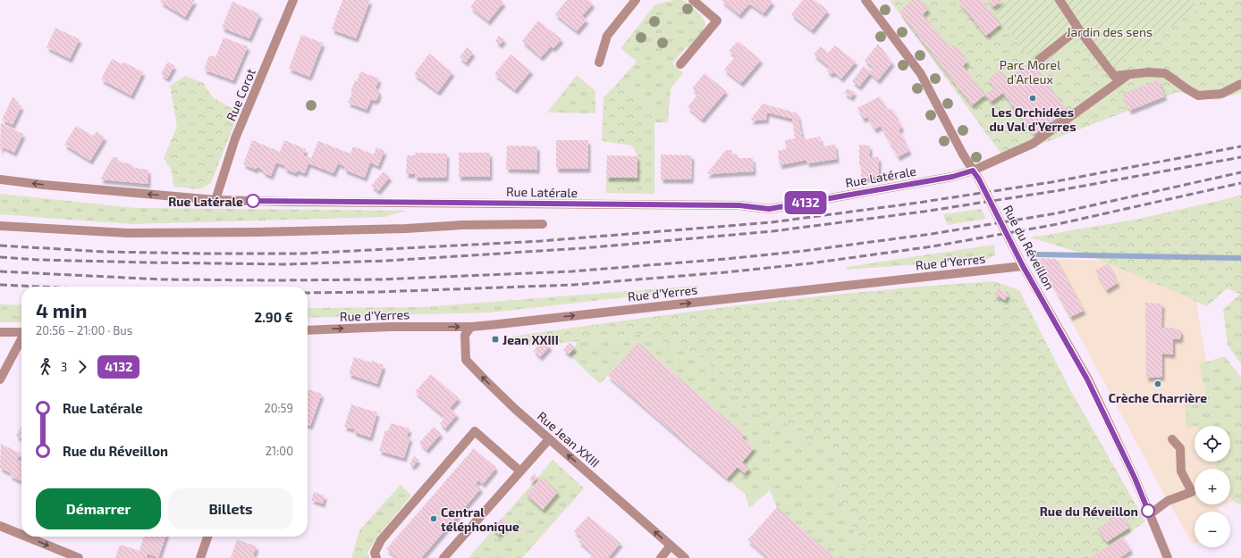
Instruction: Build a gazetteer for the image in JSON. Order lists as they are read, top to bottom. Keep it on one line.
{"streets":{"street":["Rue Corot","Rue Latérale","Rue du Réveillon","Rue d'Yerres","Rue Jean XXIII"]},"crossings":[["Rue Corot","Rue Latérale"],["Rue Latérale","Rue du Réveillon"],["Rue du Réveillon","Rue d'Yerres"],["Rue d'Yerres","Rue Jean XXIII"]],"one_way":["Rue d'Yerres","Rue Jean XXIII"],"parks":["Jardin des sens","Parc Morel d’Arleux"],"places":{"other":["Les Orchidées du Val d'Yerres","Rue Latérale","Crèche Charrière","Rue du Réveillon","Central téléphonique"],"transit":["Jean XXIII"]},"lines":["bus line 4132"],"page":{"on_map":"4132","heading":["4 min","20:56 – 21:00 · Bus","2.90 €"],"legs":["3","4132"],"list":[{"name":"Rue Latérale","value":"20:59"},{"name":"Rue du Réveillon","value":"21:00"}],"map_buttons":["+","−"],"buttons":["Démarrer","Billets"]}}
